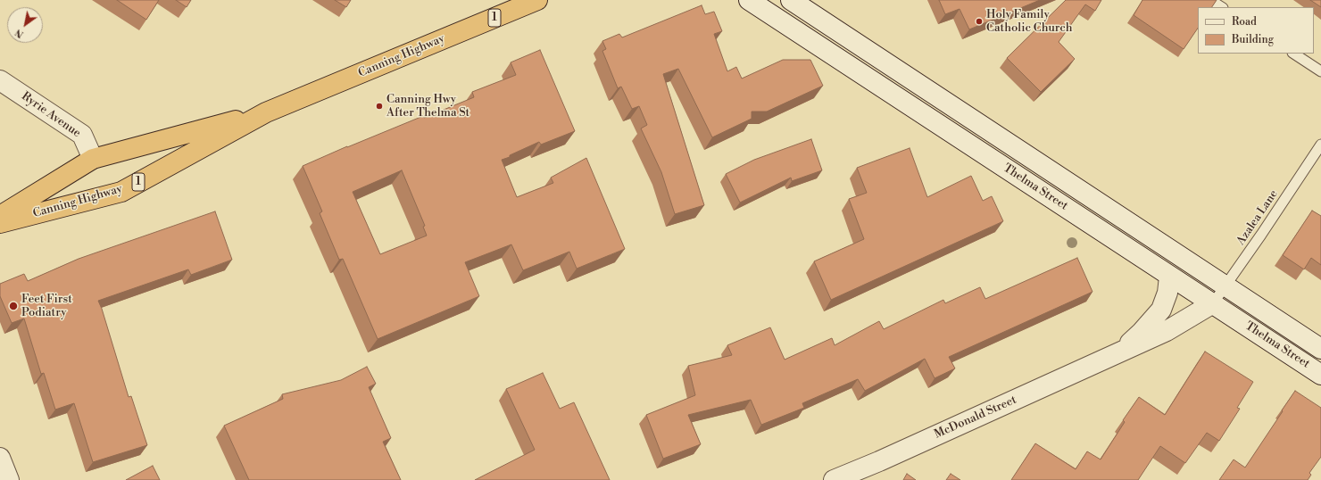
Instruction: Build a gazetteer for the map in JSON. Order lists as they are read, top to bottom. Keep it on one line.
{"streets":{"highway":["1","Canning Highway"],"main road":["Ryrie Avenue","Thelma Street","McDonald Street"],"lane":["Azalea Lane"]},"crossings":[["Canning Highway","Ryrie Avenue"],["Thelma Street","Azalea Lane"],["Thelma Street","McDonald Street"],["Azalea Lane","McDonald Street"]],"places":["Holy Family Catholic Church","Canning Hwy After Thelma St","Feet First Podiatry"],"legend":["Road","Building"],"north":"bottom left"}
